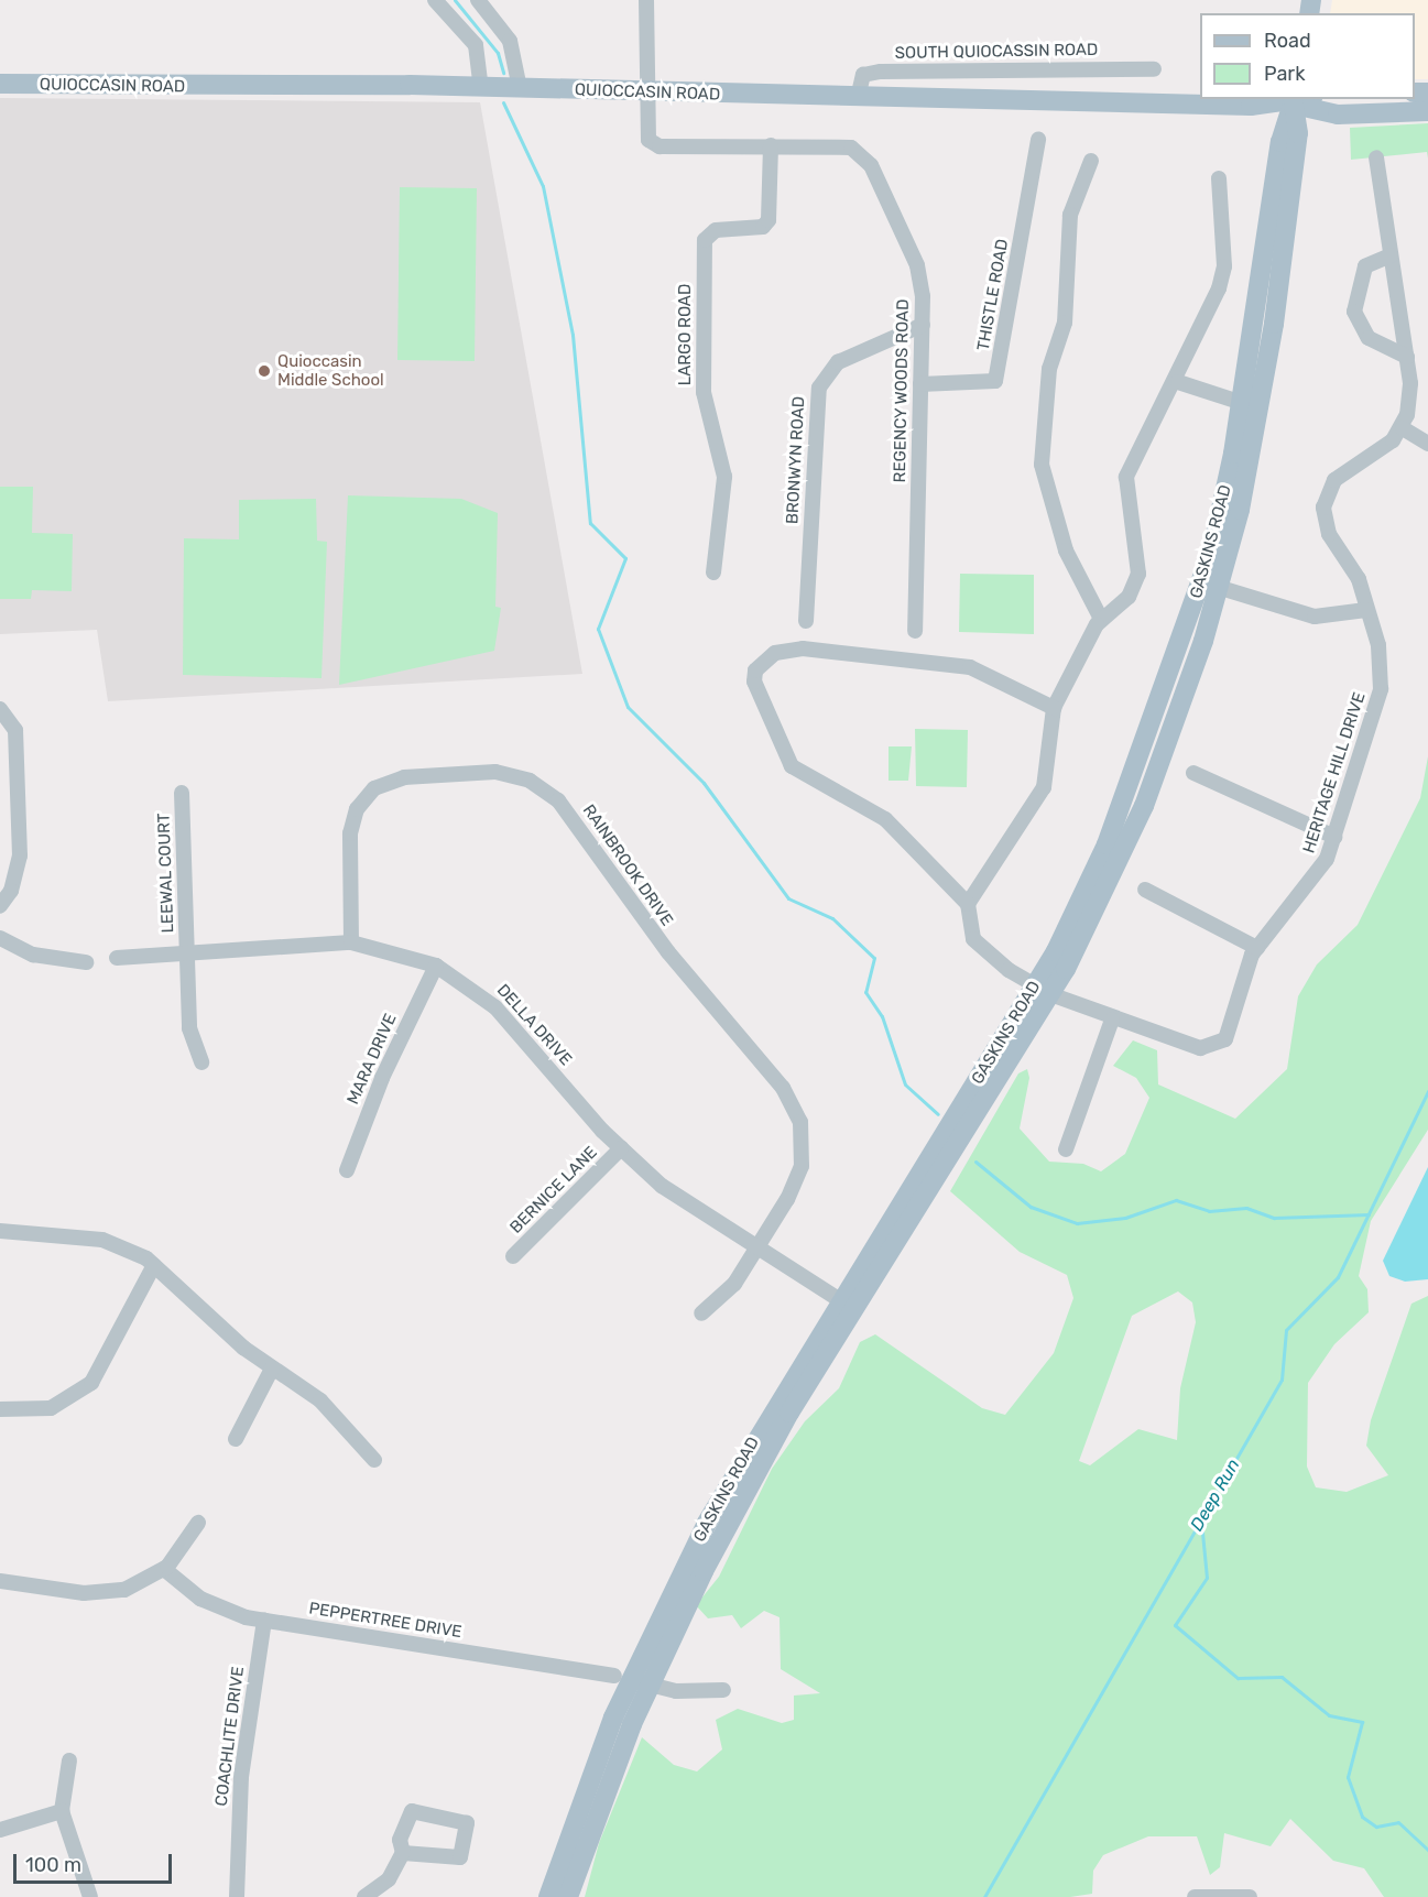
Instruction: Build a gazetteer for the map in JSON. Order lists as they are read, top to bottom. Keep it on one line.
{"streets":{"main road":["QUIOCCASIN ROAD","GASKINS ROAD"],"street":["SOUTH QUIOCASSIN ROAD","THISTLE ROAD","LARGO ROAD","REGENCY WOODS ROAD","BRONWYN ROAD","HERITAGE HILL DRIVE","RAINBROOK DRIVE","LEEWAL COURT","DELLA DRIVE","MARA DRIVE","BERNICE LANE","PEPPERTREE DRIVE","COACHLITE DRIVE"]},"crossings":[["SOUTH QUIOCASSIN ROAD","QUIOCCASIN ROAD"],["QUIOCCASIN ROAD","REGENCY WOODS ROAD"],["QUIOCCASIN ROAD","GASKINS ROAD"],["THISTLE ROAD","REGENCY WOODS ROAD"],["LARGO ROAD","REGENCY WOODS ROAD"],["REGENCY WOODS ROAD","BRONWYN ROAD"],["GASKINS ROAD","HERITAGE HILL DRIVE"],["GASKINS ROAD","DELLA DRIVE"],["GASKINS ROAD","PEPPERTREE DRIVE"],["RAINBROOK DRIVE","DELLA DRIVE"],["LEEWAL COURT","DELLA DRIVE"],["DELLA DRIVE","MARA DRIVE"],["DELLA DRIVE","BERNICE LANE"],["PEPPERTREE DRIVE","COACHLITE DRIVE"]],"water":["Deep Run"],"places":["Quioccasin Middle School"],"legend":["Road","Park"],"scale_bar":"100 m"}
